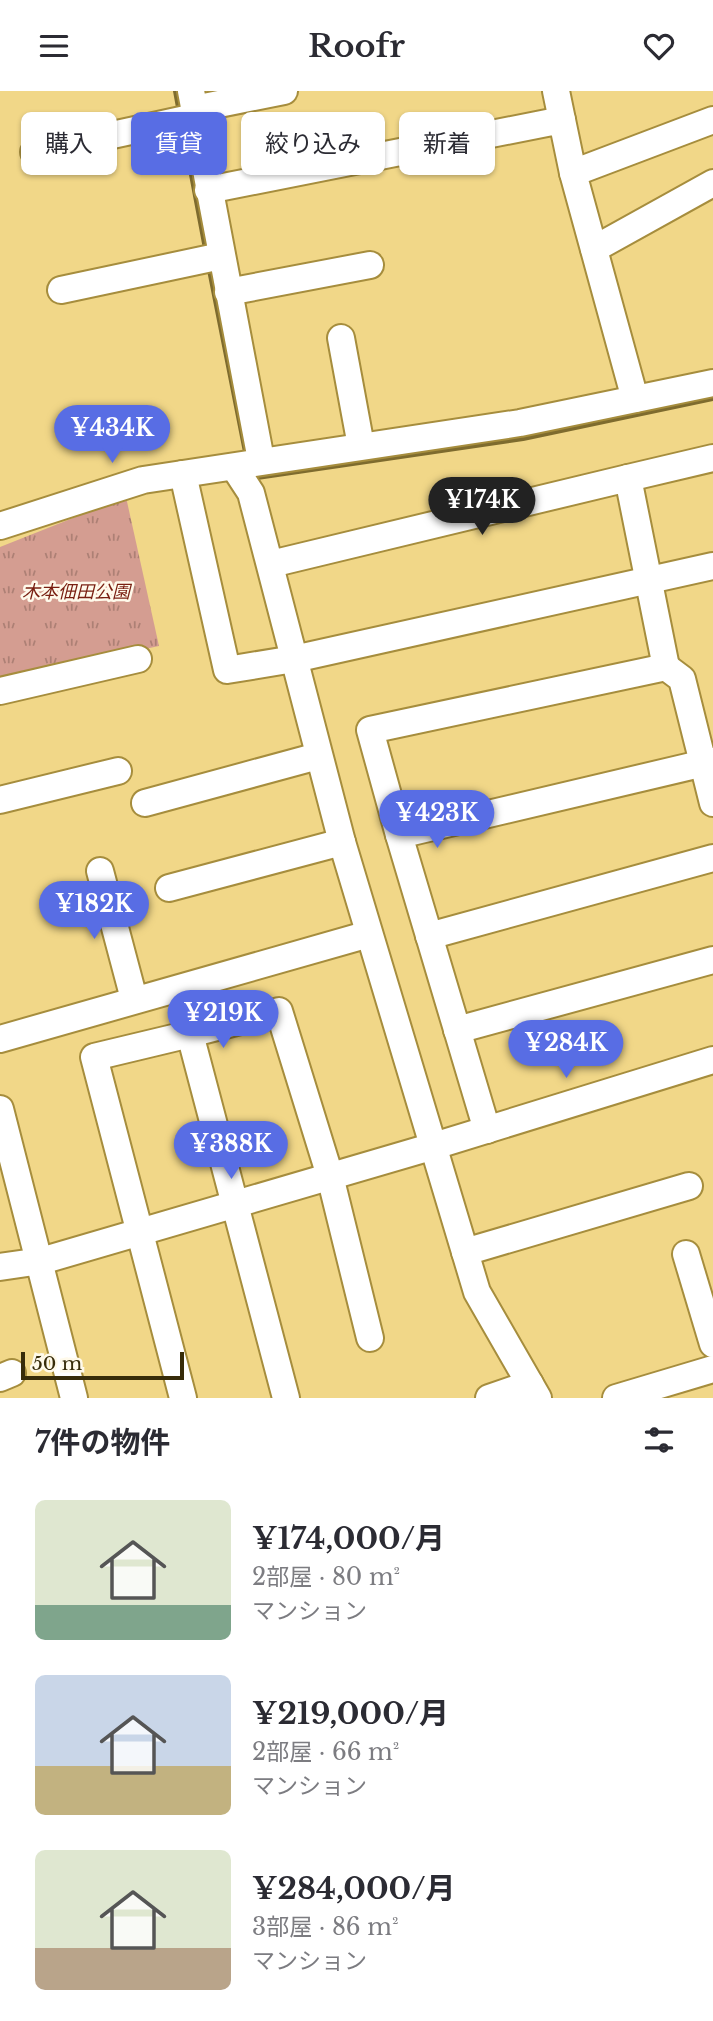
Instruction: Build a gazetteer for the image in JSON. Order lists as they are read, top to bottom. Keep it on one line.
{"parks":["木本佃田公園"],"scale_bar":"50 m","page":{"header":"Roofr","chip":["購入","賃貸","絞り込み","新着"],"price":["¥434K","¥174K","¥423K","¥182K","¥219K","¥284K","¥388K"],"scale":"50 m","heading":"7件の物件","list":[{"name":"¥174,000/月","note":"2部屋 · 80 m² · マンション"},{"name":"¥219,000/月","note":"2部屋 · 66 m² · マンション"},{"name":"¥284,000/月","note":"3部屋 · 86 m² · マンション"}]}}
